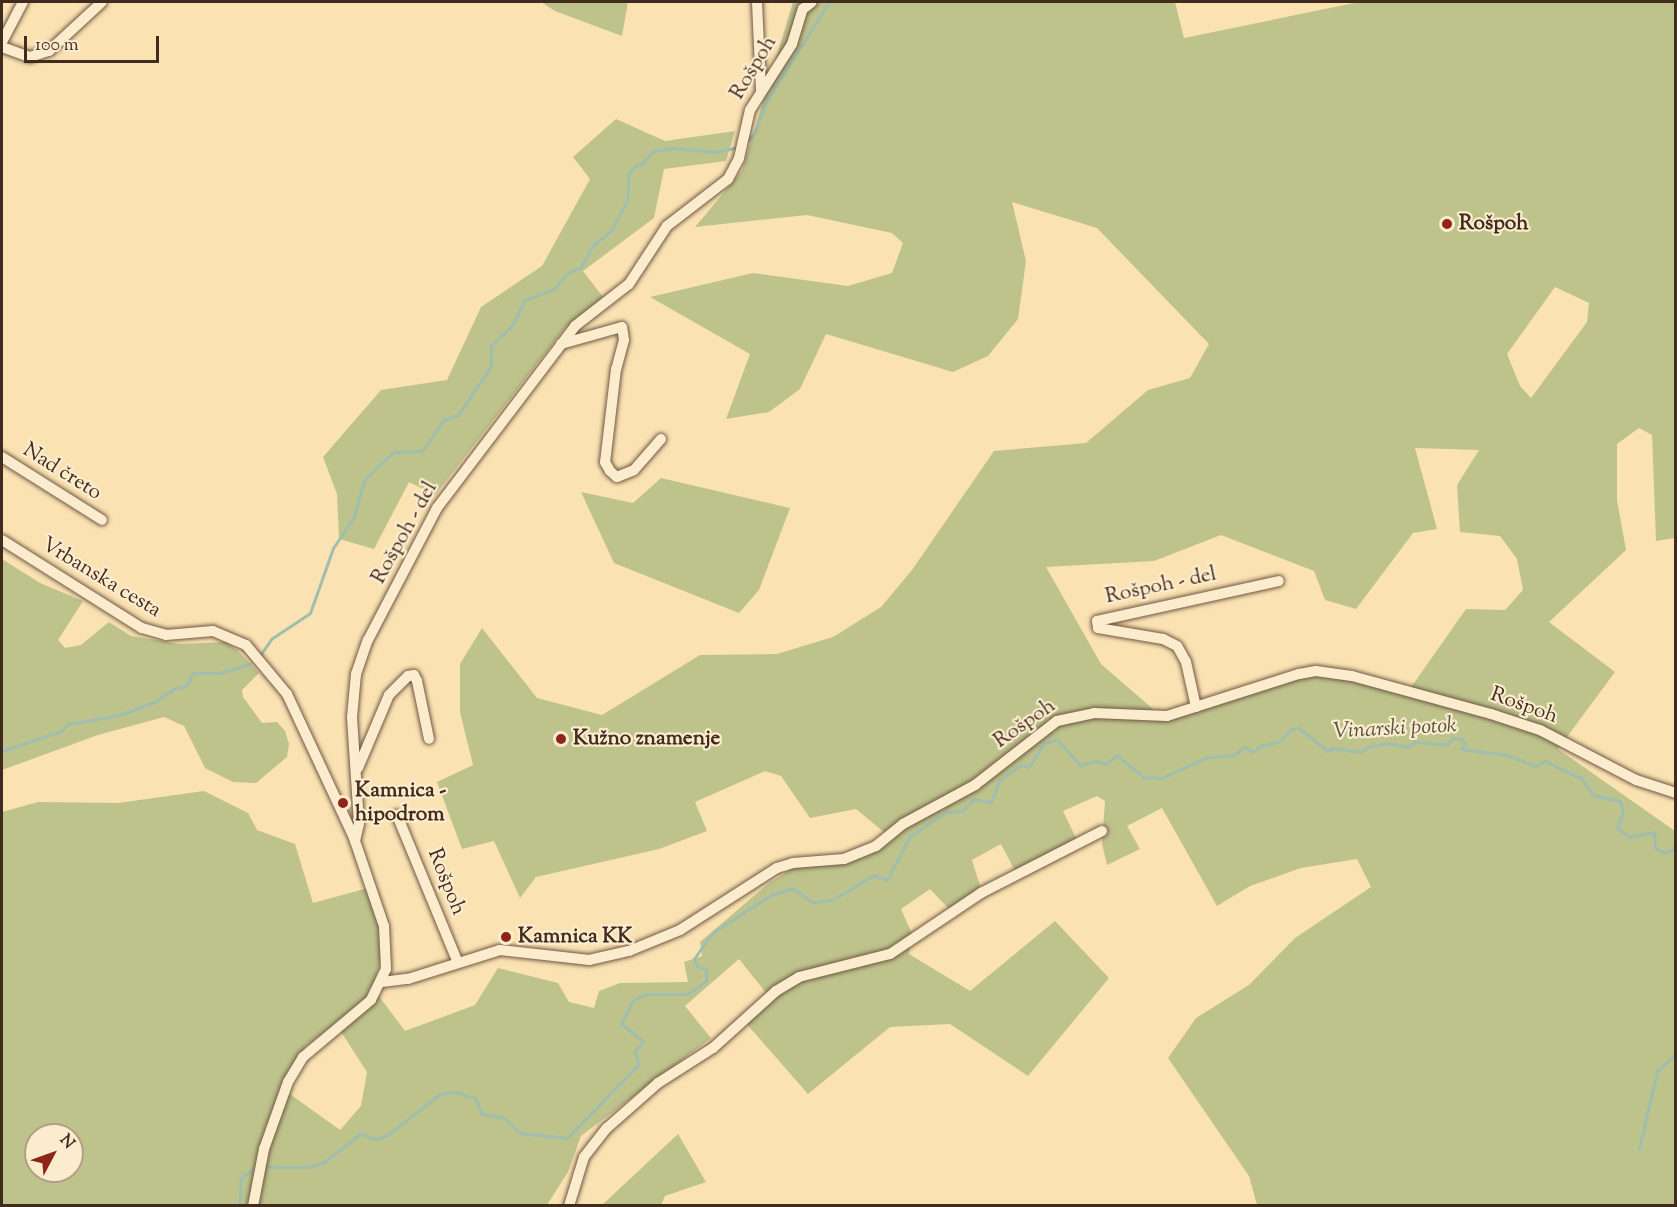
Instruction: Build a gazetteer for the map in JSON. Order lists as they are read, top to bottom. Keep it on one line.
{"streets":{"street":["Rošpoh","Nad čreto","Rošpoh - del","Vrbanska cesta"]},"crossings":[["Rošpoh","Rošpoh - del"],["Rošpoh - del","Vrbanska cesta"]],"water":["Vinarski potok"],"places":["Rošpoh","Kužno znamenje","Kamnica - hipodrom","Kamnica KK"],"scale_bar":"100 m","north":"top right"}
